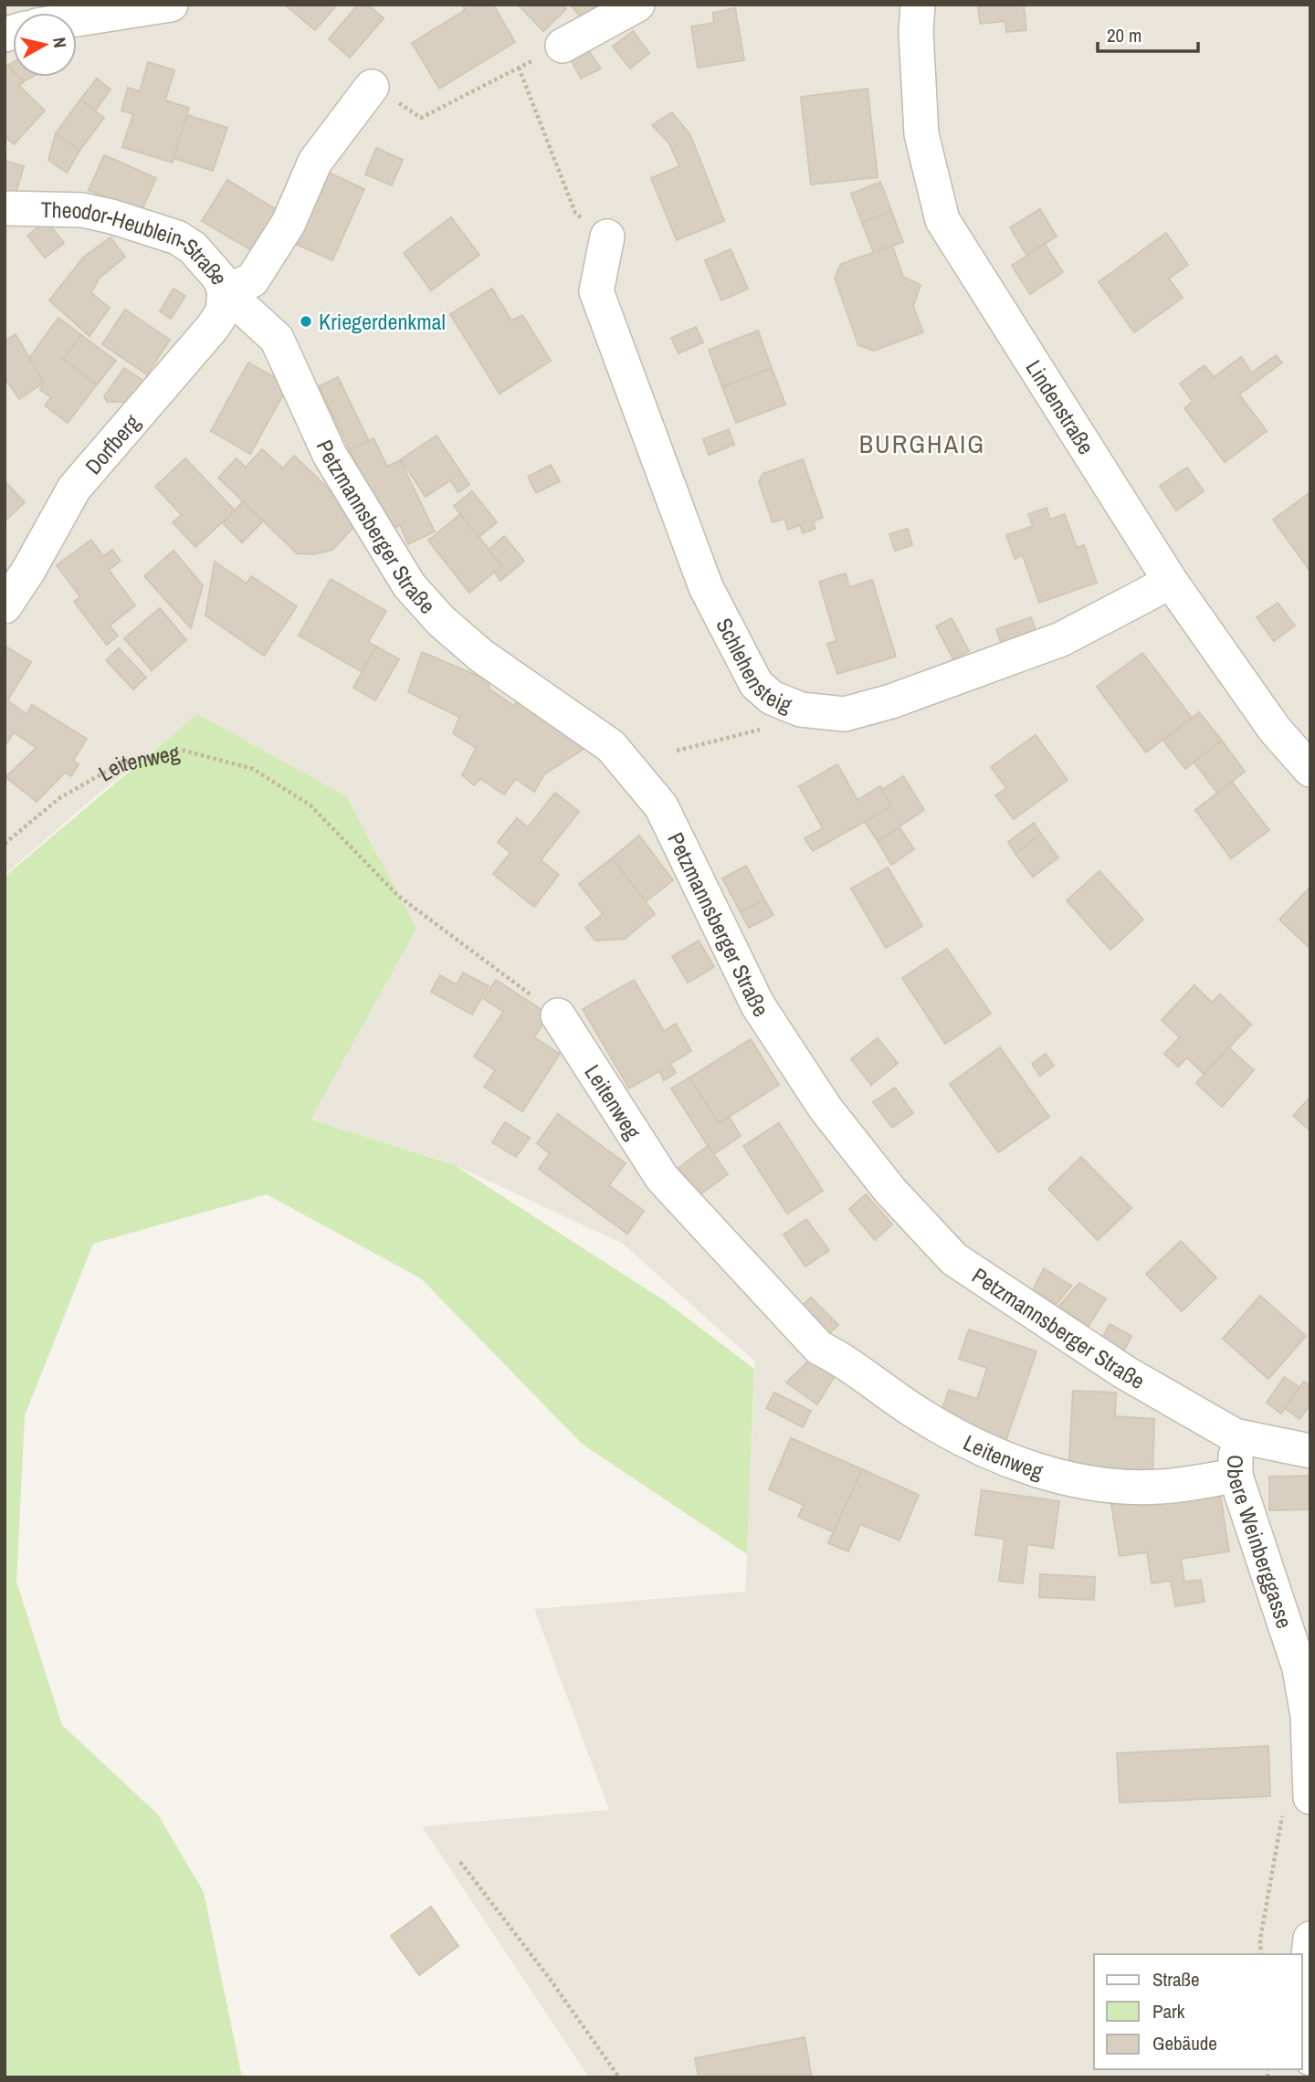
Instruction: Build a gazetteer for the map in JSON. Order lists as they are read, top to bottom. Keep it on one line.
{"streets":{"street":["Theodor-Heublein-Straße","Lindenstraße","Dorfberg","Petzmannsberger Straße","Schlehensteig","Leitenweg","Obere Weinberggasse"]},"crossings":[["Theodor-Heublein-Straße","Dorfberg"],["Theodor-Heublein-Straße","Petzmannsberger Straße"],["Lindenstraße","Schlehensteig"],["Dorfberg","Petzmannsberger Straße"],["Petzmannsberger Straße","Obere Weinberggasse"],["Leitenweg","Obere Weinberggasse"]],"districts":["BURGHAIG"],"places":["Kriegerdenkmal"],"legend":["Straße","Park","Gebäude"],"scale_bar":"20 m","north":"right"}
